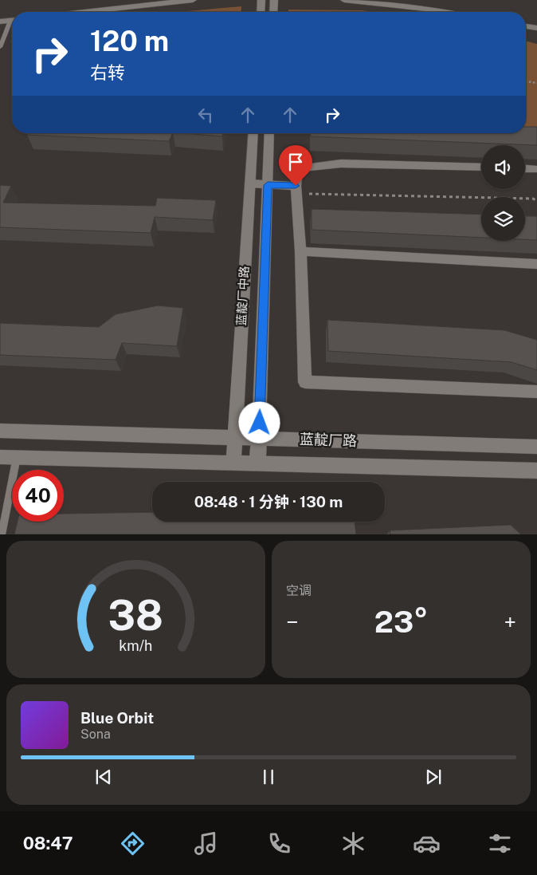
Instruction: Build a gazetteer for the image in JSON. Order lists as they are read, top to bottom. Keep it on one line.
{"streets":{"street":["蓝靛厂中路","蓝靛厂路"]},"crossings":[["蓝靛厂中路","蓝靛厂路"]],"page":{"turn":["120 m","右转"],"limit":"40","trip":"08:48 · 1 分钟 · 130 m","tile":"空调","heat":["−","23°","+"],"song":["Blue Orbit","Sona"],"tabs":"08:47","gauge":["38","km/h"]}}
